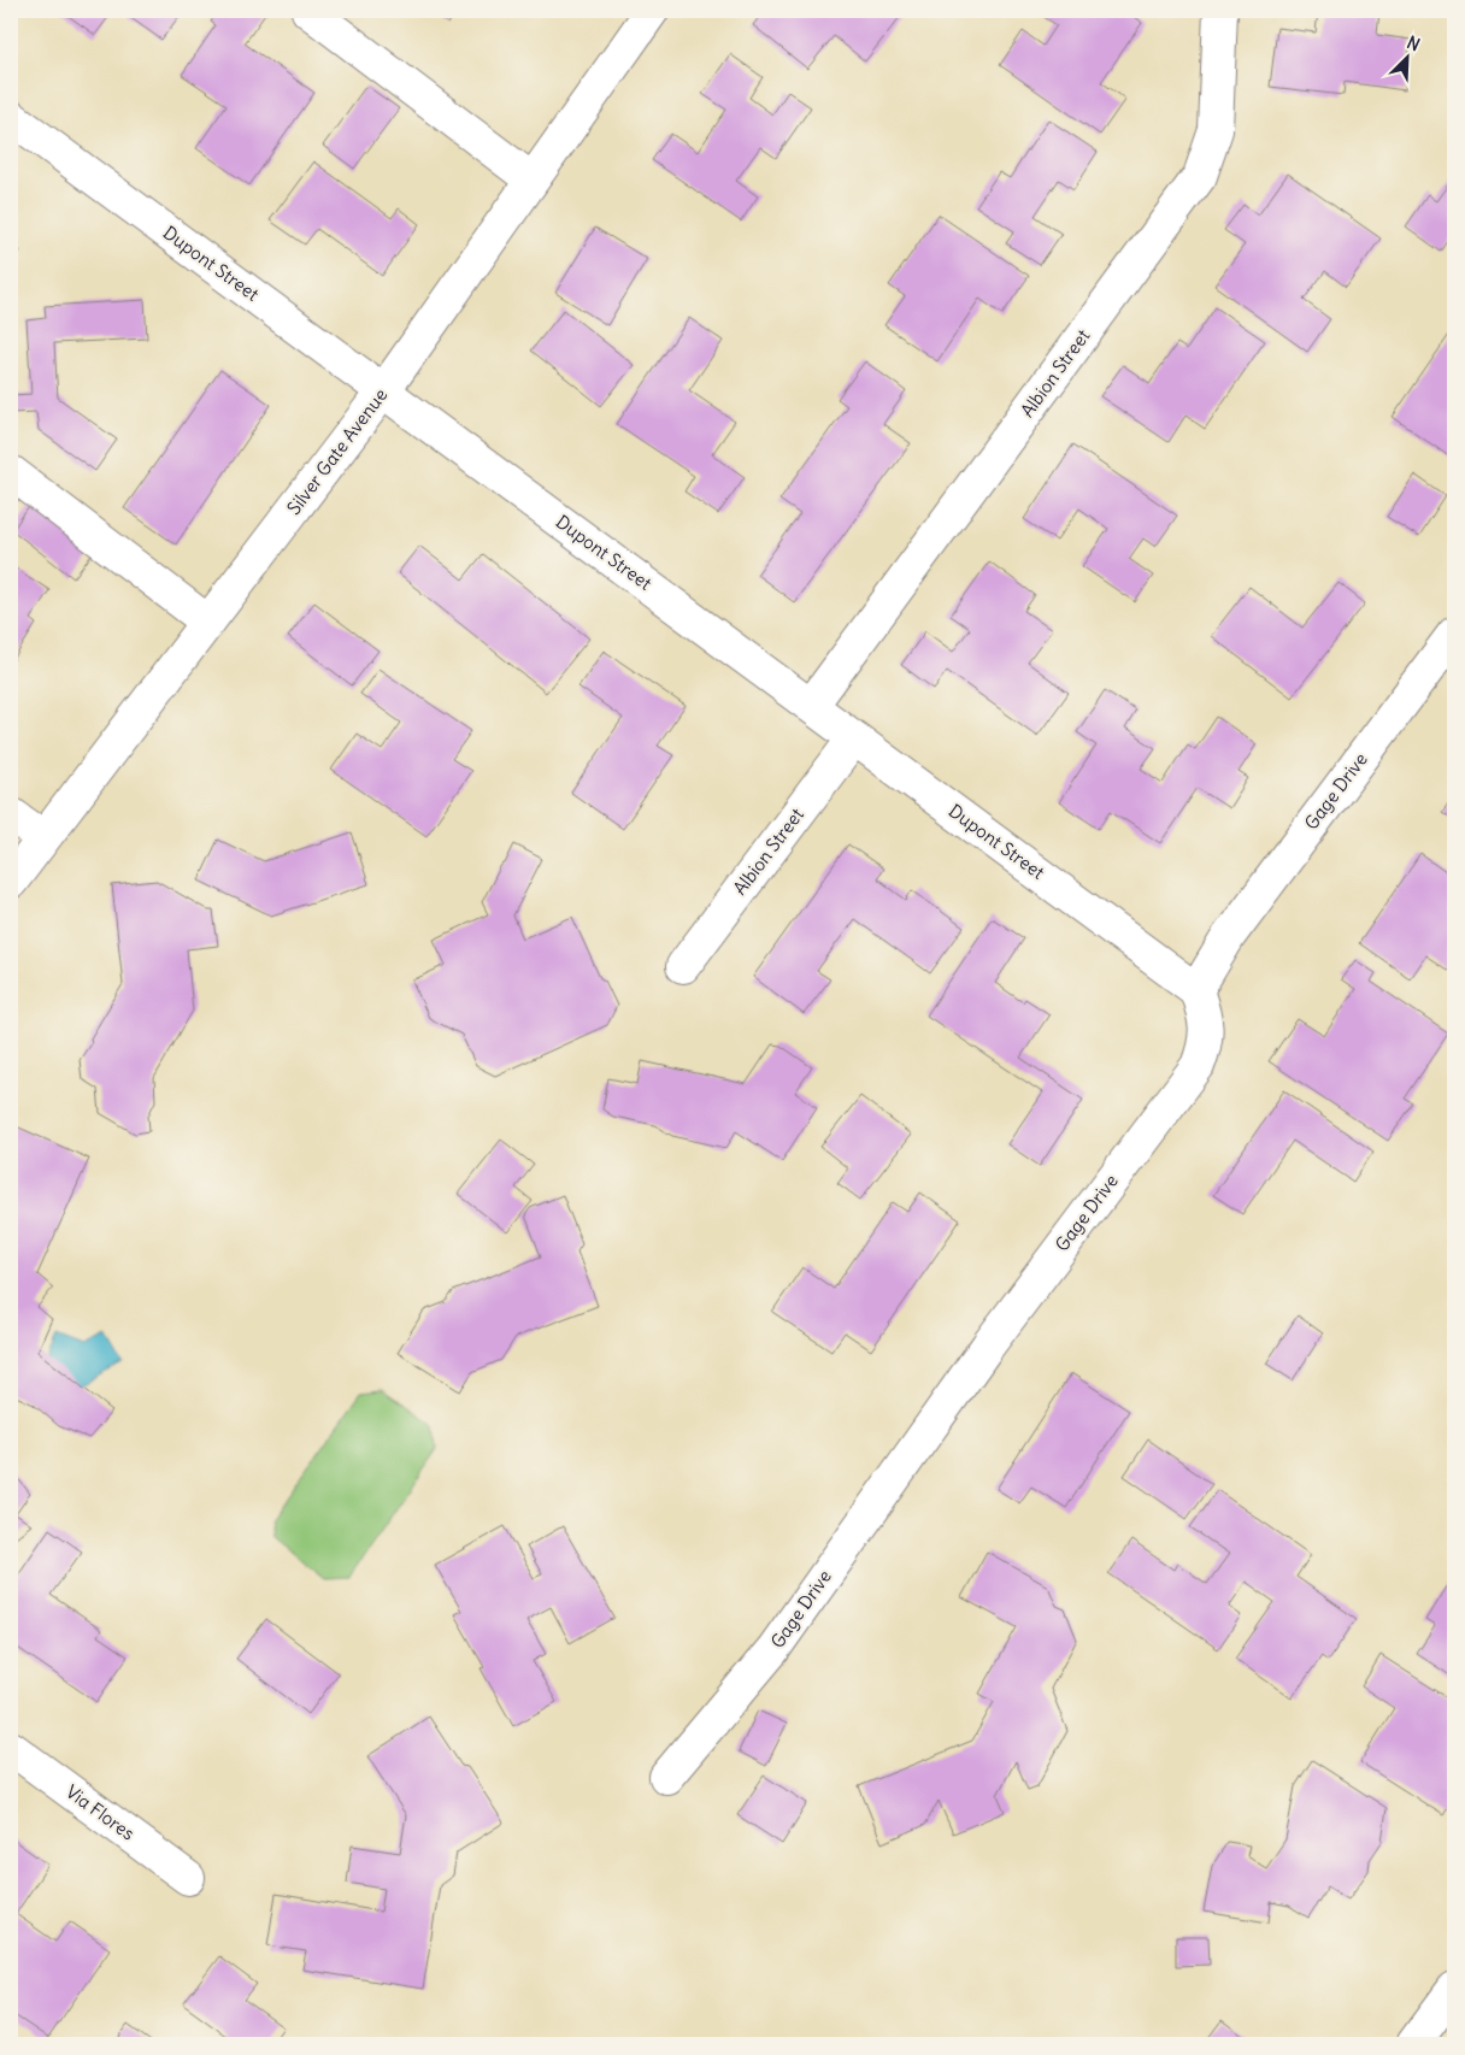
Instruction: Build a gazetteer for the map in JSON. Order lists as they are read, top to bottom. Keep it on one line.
{"streets":{"street":["Dupont Street","Albion Street","Silver Gate Avenue","Gage Drive","Via Flores"]},"crossings":[["Dupont Street","Albion Street"],["Dupont Street","Silver Gate Avenue"],["Dupont Street","Gage Drive"]],"north":"top right"}
